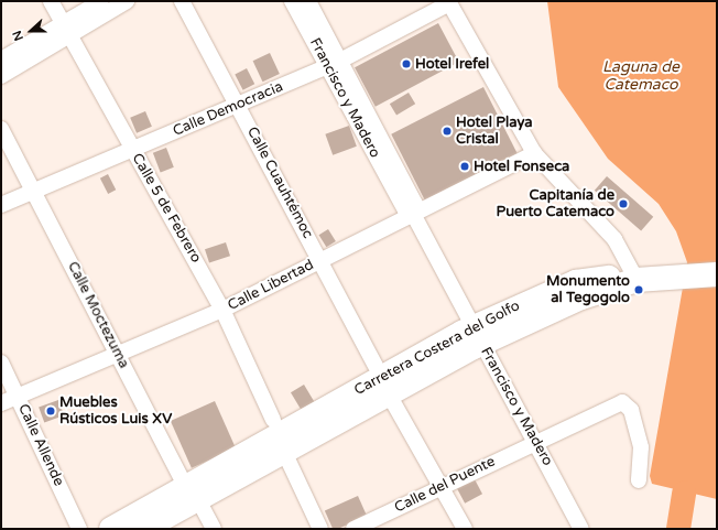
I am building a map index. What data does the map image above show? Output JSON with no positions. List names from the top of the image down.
{
  "streets": {
    "main road": ["Carretera Costera del Golfo"],
    "street": [
      "Francisco y Madero",
      "Calle Democracia",
      "Calle Cuauhtémoc",
      "Calle 5 de Febrero",
      "Calle Libertad",
      "Calle Moctezuma",
      "Calle Allende",
      "Calle del Puente"
    ]
  },
  "crossings": [
    ["Francisco y Madero", "Calle Democracia"],
    ["Francisco y Madero", "Calle Libertad"],
    ["Francisco y Madero", "Carretera Costera del Golfo"],
    ["Francisco y Madero", "Calle del Puente"],
    ["Calle Democracia", "Calle Cuauhtémoc"],
    ["Calle Democracia", "Calle 5 de Febrero"],
    ["Calle Democracia", "Calle Moctezuma"],
    ["Calle Cuauhtémoc", "Calle Libertad"],
    ["Calle 5 de Febrero", "Calle Libertad"],
    ["Calle Libertad", "Calle Moctezuma"],
    ["Calle Libertad", "Calle Allende"],
    ["Calle Moctezuma", "Carretera Costera del Golfo"]
  ],
  "water": ["Laguna de Catemaco"],
  "places": [
    "Hotel Irefel",
    "Hotel Playa Cristal",
    "Hotel Fonseca",
    "Capitanía de Puerto Catemaco",
    "Monumento al Tegogolo",
    "Muebles Rústicos Luis XV"
  ],
  "north": "left"
}
